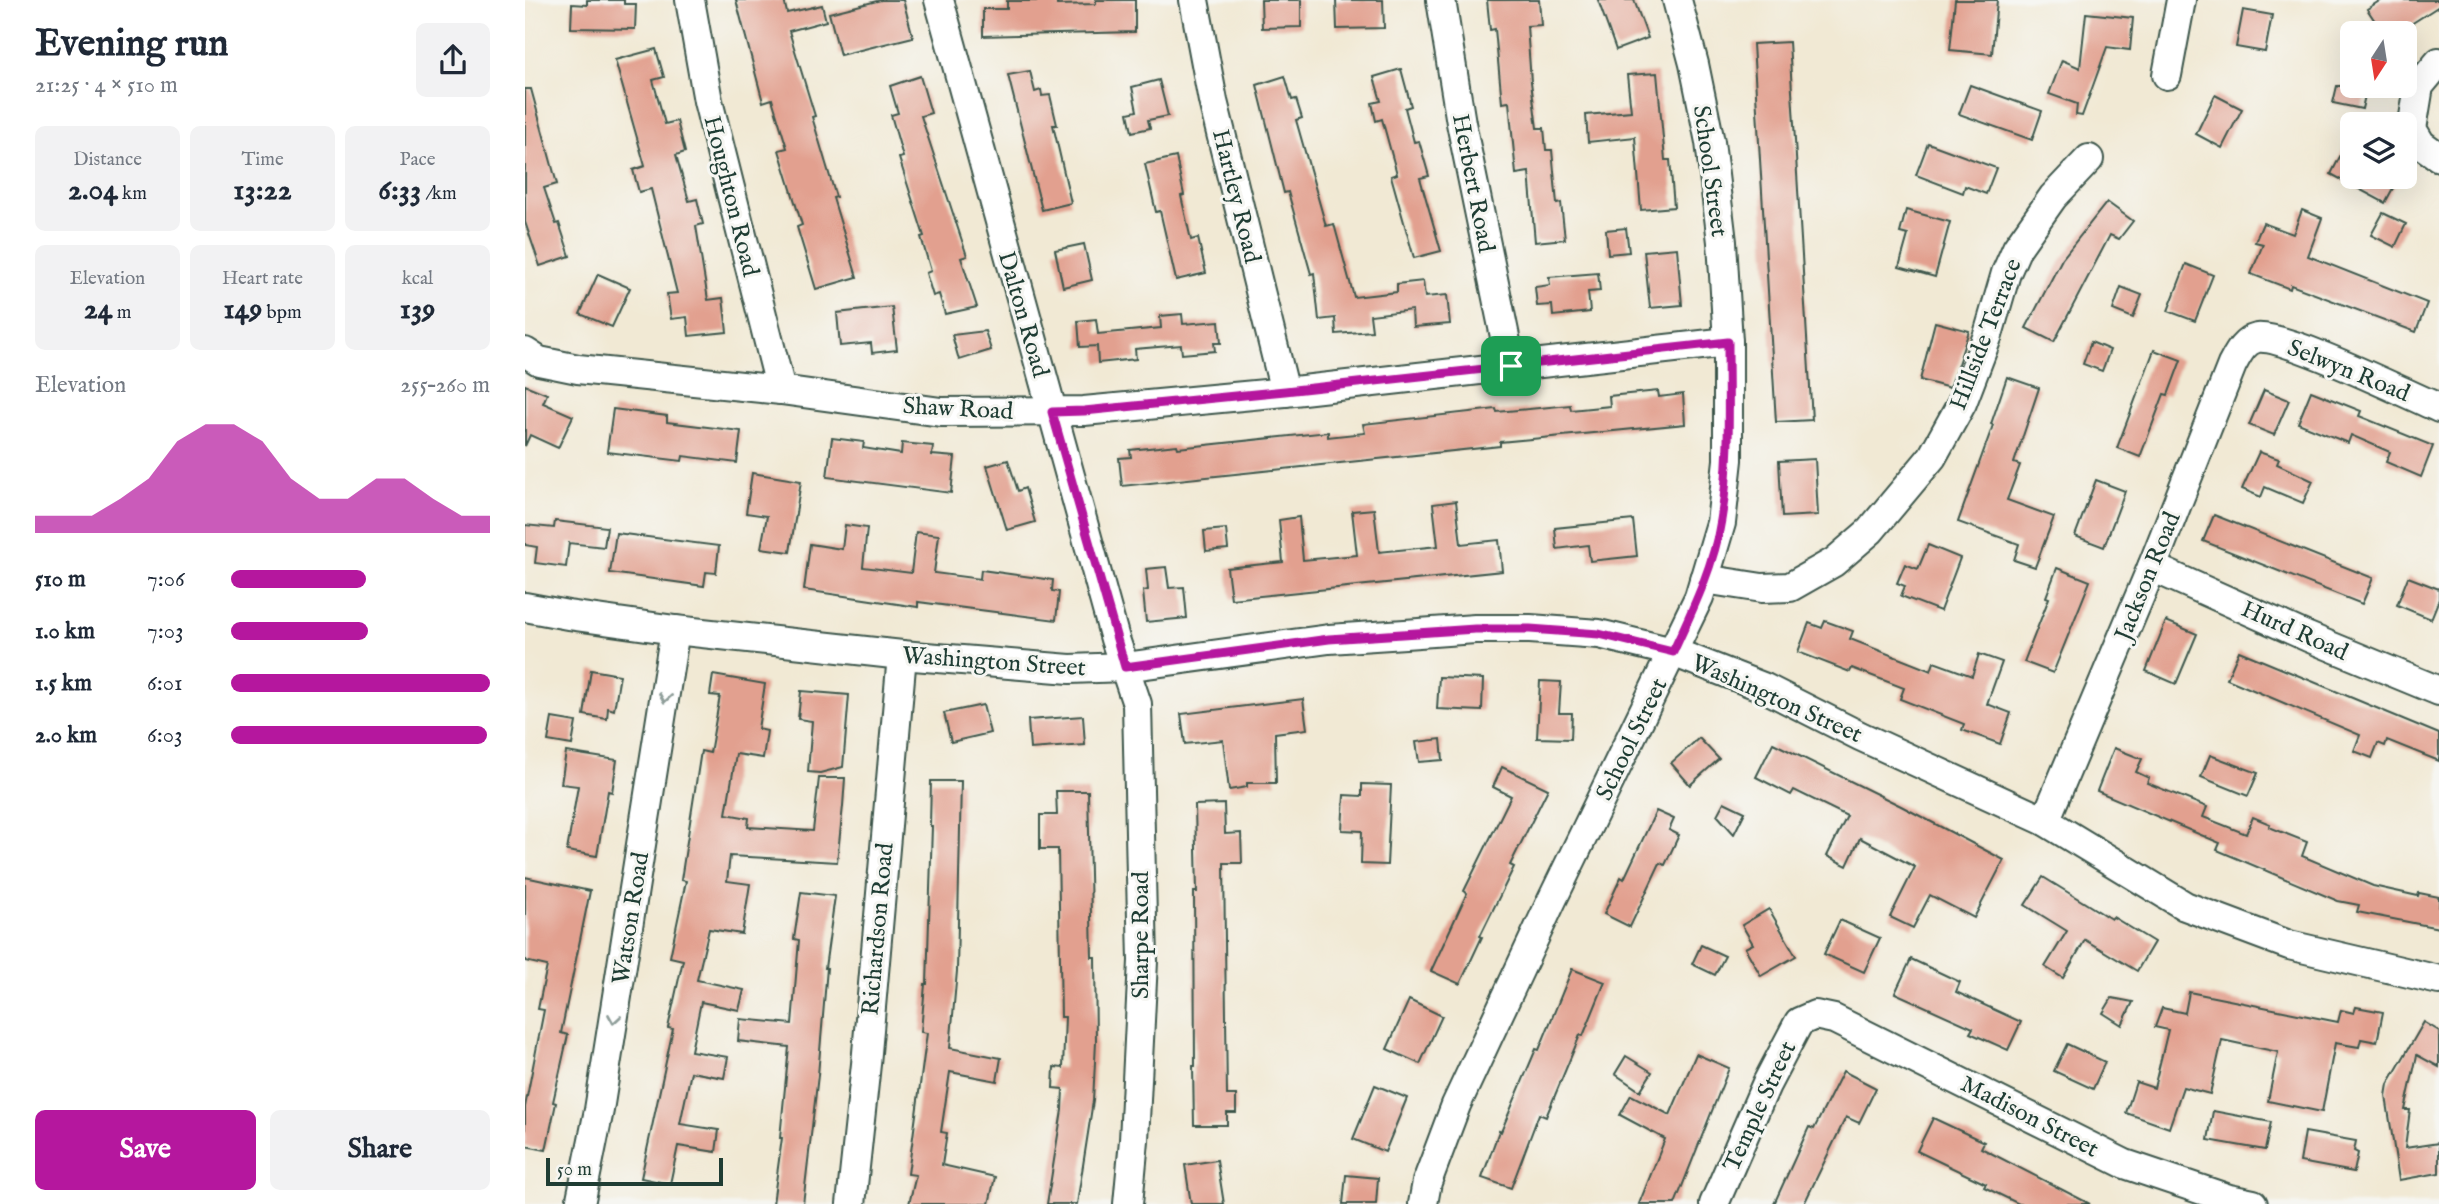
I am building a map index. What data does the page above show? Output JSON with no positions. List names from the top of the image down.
{
  "streets": {
    "street": [
      "School Street",
      "Herbert Road",
      "Houghton Road",
      "Hartley Road",
      "Dalton Road",
      "Hillside Terrace",
      "Selwyn Road",
      "Shaw Road",
      "Jackson Road",
      "Hurd Road",
      "Washington Street",
      "Watson Road",
      "Richardson Road",
      "Sharpe Road",
      "Temple Street",
      "Madison Street"
    ]
  },
  "crossings": [
    ["School Street", "Hillside Terrace"],
    ["School Street", "Shaw Road"],
    ["School Street", "Washington Street"],
    ["Herbert Road", "Shaw Road"],
    ["Houghton Road", "Shaw Road"],
    ["Hartley Road", "Shaw Road"],
    ["Dalton Road", "Shaw Road"],
    ["Dalton Road", "Washington Street"],
    ["Dalton Road", "Sharpe Road"],
    ["Selwyn Road", "Jackson Road"],
    ["Jackson Road", "Hurd Road"],
    ["Jackson Road", "Washington Street"],
    ["Washington Street", "Watson Road"],
    ["Washington Street", "Richardson Road"],
    ["Washington Street", "Sharpe Road"],
    ["Temple Street", "Madison Street"]
  ],
  "one_way": ["Watson Road"],
  "scale_bar": "50 m",
  "north": "bottom",
  "page": {
    "heading": ["Evening run", "21:25 · 4 × 510 m"],
    "stats": [
      ["Distance", "2.04 km"],
      ["Time", "13:22"],
      ["Pace", "6:33 /km"],
      ["Elevation", "24 m"],
      ["Heart rate", "149 bpm"],
      ["kcal", "139"]
    ],
    "chart": ["Elevation", "255–260 m"],
    "list": [
      {
        "name": "510 m",
        "note": "7:06"
      },
      {
        "name": "1.0 km",
        "note": "7:03"
      },
      {
        "name": "1.5 km",
        "note": "6:01"
      },
      {
        "name": "2.0 km",
        "note": "6:03"
      }
    ],
    "buttons": ["Save", "Share"],
    "scale": "50 m"
  }
}
